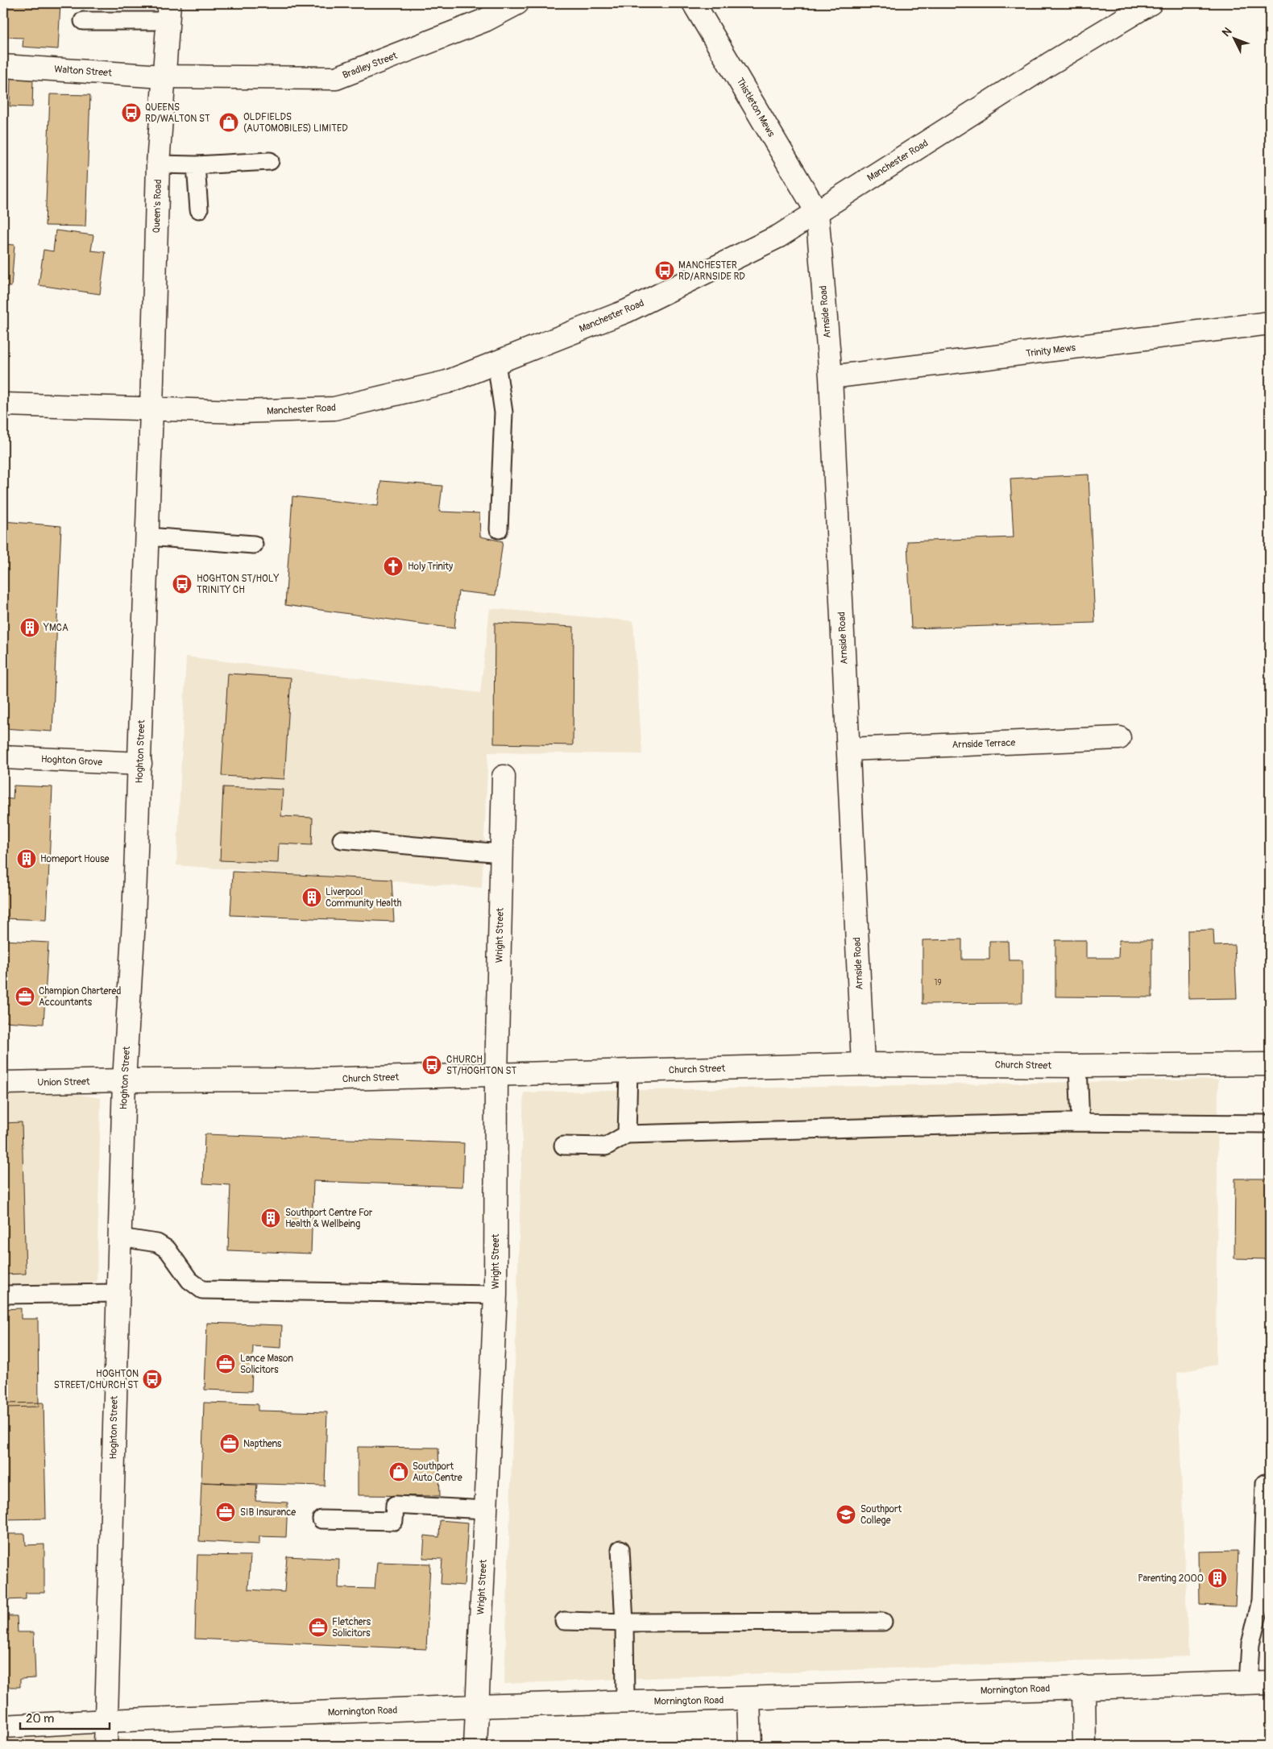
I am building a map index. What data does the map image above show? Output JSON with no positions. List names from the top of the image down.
{
  "streets": {
    "street": [
      "Bradley Street",
      "Walton Street",
      "Thistleton Mews",
      "Manchester Road",
      "Queen's Road",
      "Arnside Road",
      "Trinity Mews",
      "Arnside Terrace",
      "Hoghton Street",
      "Hoghton Grove",
      "Wright Street",
      "Church Street",
      "Union Street",
      "Mornington Road"
    ]
  },
  "crossings": [
    ["Bradley Street", "Walton Street"],
    ["Bradley Street", "Queen's Road"],
    ["Walton Street", "Queen's Road"],
    ["Thistleton Mews", "Manchester Road"],
    ["Thistleton Mews", "Arnside Road"],
    ["Manchester Road", "Queen's Road"],
    ["Manchester Road", "Arnside Road"],
    ["Manchester Road", "Hoghton Street"],
    ["Queen's Road", "Hoghton Street"],
    ["Arnside Road", "Trinity Mews"],
    ["Arnside Road", "Arnside Terrace"],
    ["Arnside Road", "Church Street"],
    ["Hoghton Street", "Hoghton Grove"],
    ["Hoghton Street", "Church Street"],
    ["Hoghton Street", "Union Street"],
    ["Hoghton Street", "Mornington Road"],
    ["Wright Street", "Church Street"],
    ["Wright Street", "Mornington Road"],
    ["Church Street", "Union Street"]
  ],
  "places": {
    "bus stop": [
      "QUEENS RD/WALTON ST",
      "MANCHESTER RD/ARNSIDE RD",
      "HOGHTON ST/HOLY TRINITY CH",
      "CHURCH ST/HOGHTON ST",
      "HOGHTON STREET/CHURCH ST"
    ],
    "shop": ["OLDFIELDS (AUTOMOBILES) LIMITED", "Southport Auto Centre"],
    "church": ["Holy Trinity"],
    "building": [
      "YMCA",
      "Homeport House",
      "Liverpool Community Health",
      "Southport Centre For Health & Wellbeing",
      "Parenting 2000"
    ],
    "office": [
      "Champion Chartered Accountants",
      "Lance Mason Solicitors",
      "Napthens",
      "SIB Insurance",
      "Fletchers Solicitors"
    ],
    "school or university": ["Southport College"]
  },
  "house_numbers": ["19"],
  "scale_bar": "20 m",
  "north": "top left"
}
